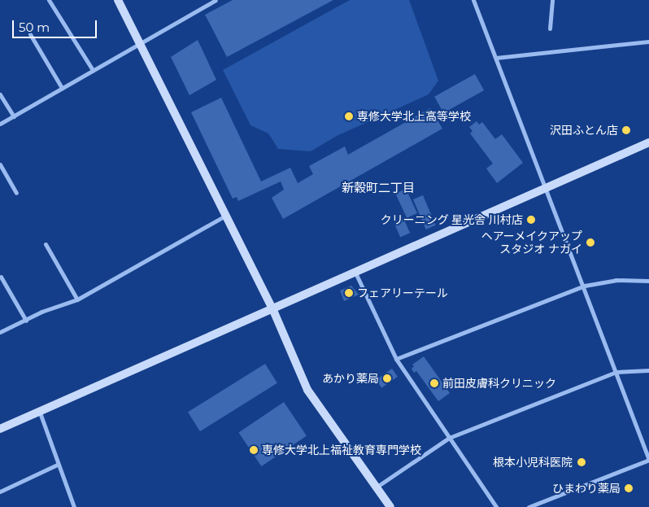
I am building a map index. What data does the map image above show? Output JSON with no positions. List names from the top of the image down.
{
  "districts": ["新穀町二丁目"],
  "places": [
    "専修大学北上高等学校",
    "沢田ふとん店",
    "クリーニング 星光舎 川村店",
    "ヘアーメイクアップ スタジオ ナガイ",
    "フェアリーテール",
    "あかり薬局",
    "前田皮膚科クリニック",
    "専修大学北上福祉教育専門学校",
    "根本小児科医院",
    "ひまわり薬局"
  ],
  "scale_bar": "50 m"
}
